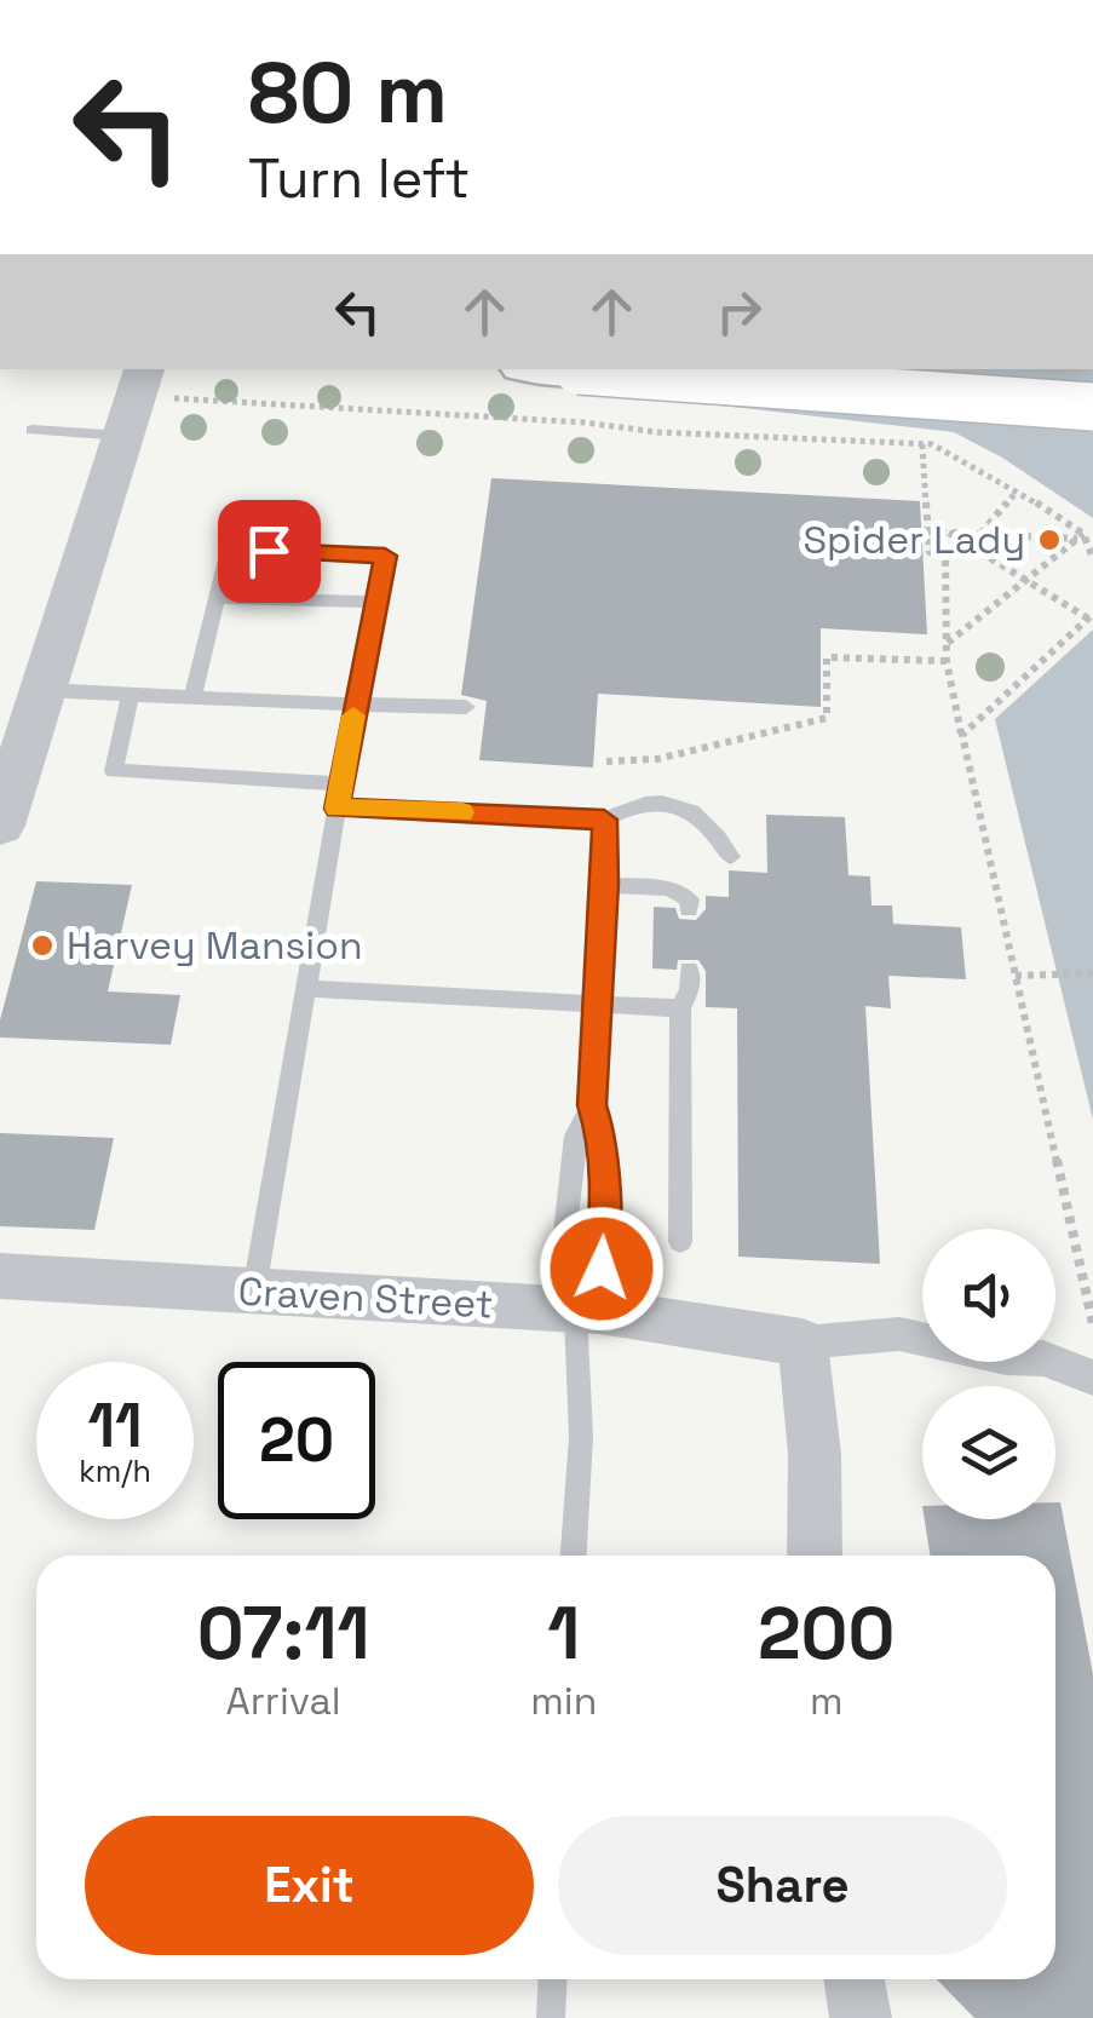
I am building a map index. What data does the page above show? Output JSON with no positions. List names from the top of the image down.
{
  "streets": {
    "street": ["Craven Street"]
  },
  "places": ["Spider Lady", "Harvey Mansion"],
  "page": {
    "turn": ["80 m", "Turn left"],
    "speed": "11 km/h",
    "limit": "20",
    "eta": [
      "07:11",
      "Arrival",
      "1",
      "min",
      "200",
      "m"
    ],
    "buttons": ["Exit", "Share"]
  }
}
